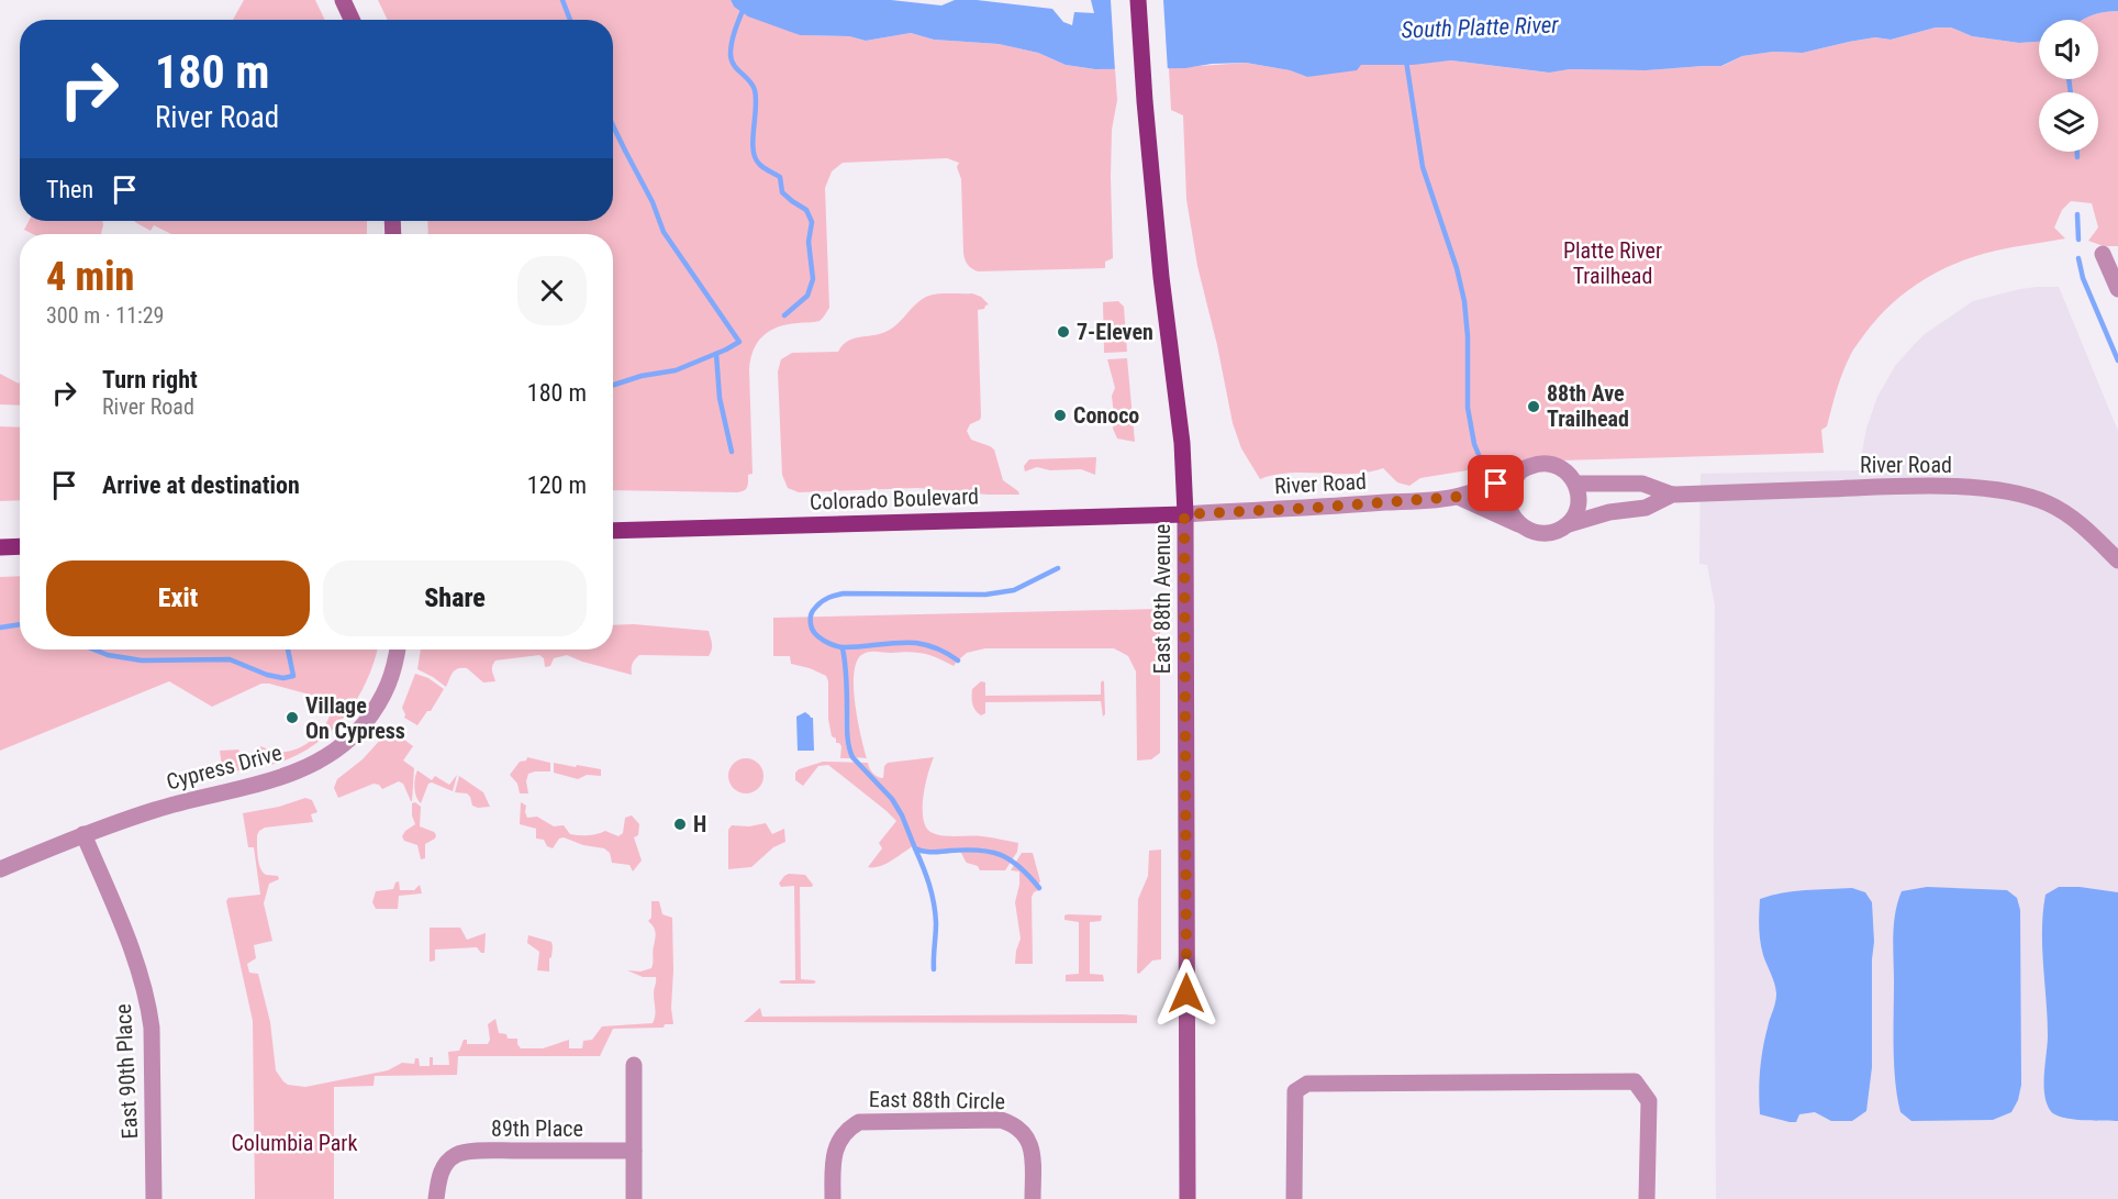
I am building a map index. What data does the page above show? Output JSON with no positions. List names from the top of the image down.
{
  "streets": {
    "main road": ["Colorado Boulevard", "East 88th Avenue"],
    "street": [
      "River Road",
      "Cypress Drive",
      "East 90th Place",
      "East 88th Circle",
      "89th Place"
    ]
  },
  "crossings": [
    ["River Road", "Colorado Boulevard"],
    ["River Road", "East 88th Avenue"],
    ["Colorado Boulevard", "East 88th Avenue"],
    ["Cypress Drive", "East 90th Place"]
  ],
  "water": ["South Platte River"],
  "parks": ["Platte River Trailhead", "Columbia Park"],
  "places": [
    "7-Eleven",
    "88th Ave Trailhead",
    "Conoco",
    "Village On Cypress",
    "H"
  ],
  "page": {
    "turn": ["180 m", "River Road"],
    "then": "Then",
    "heading": ["4 min", "300 m · 11:29"],
    "list": [
      {
        "name": "Turn right",
        "note": "River Road",
        "value": "180 m"
      },
      {
        "name": "Arrive at destination",
        "value": "120 m"
      }
    ],
    "buttons": ["Exit", "Share"]
  }
}
